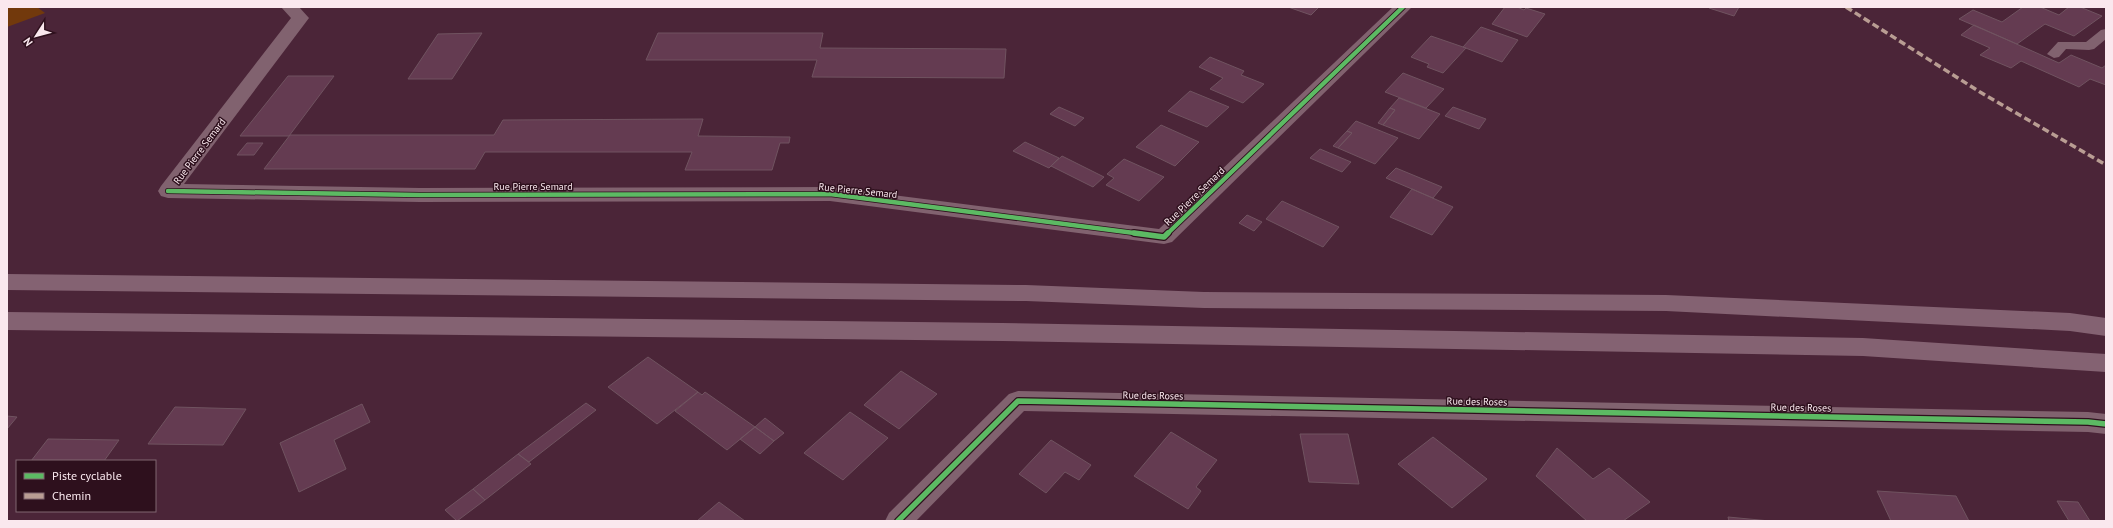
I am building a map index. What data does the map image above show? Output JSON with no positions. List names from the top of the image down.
{
  "streets": {
    "street": ["Rue Pierre Semard", "Rue des Roses"]
  },
  "legend": ["Piste cyclable", "Chemin"],
  "north": "bottom left"
}
